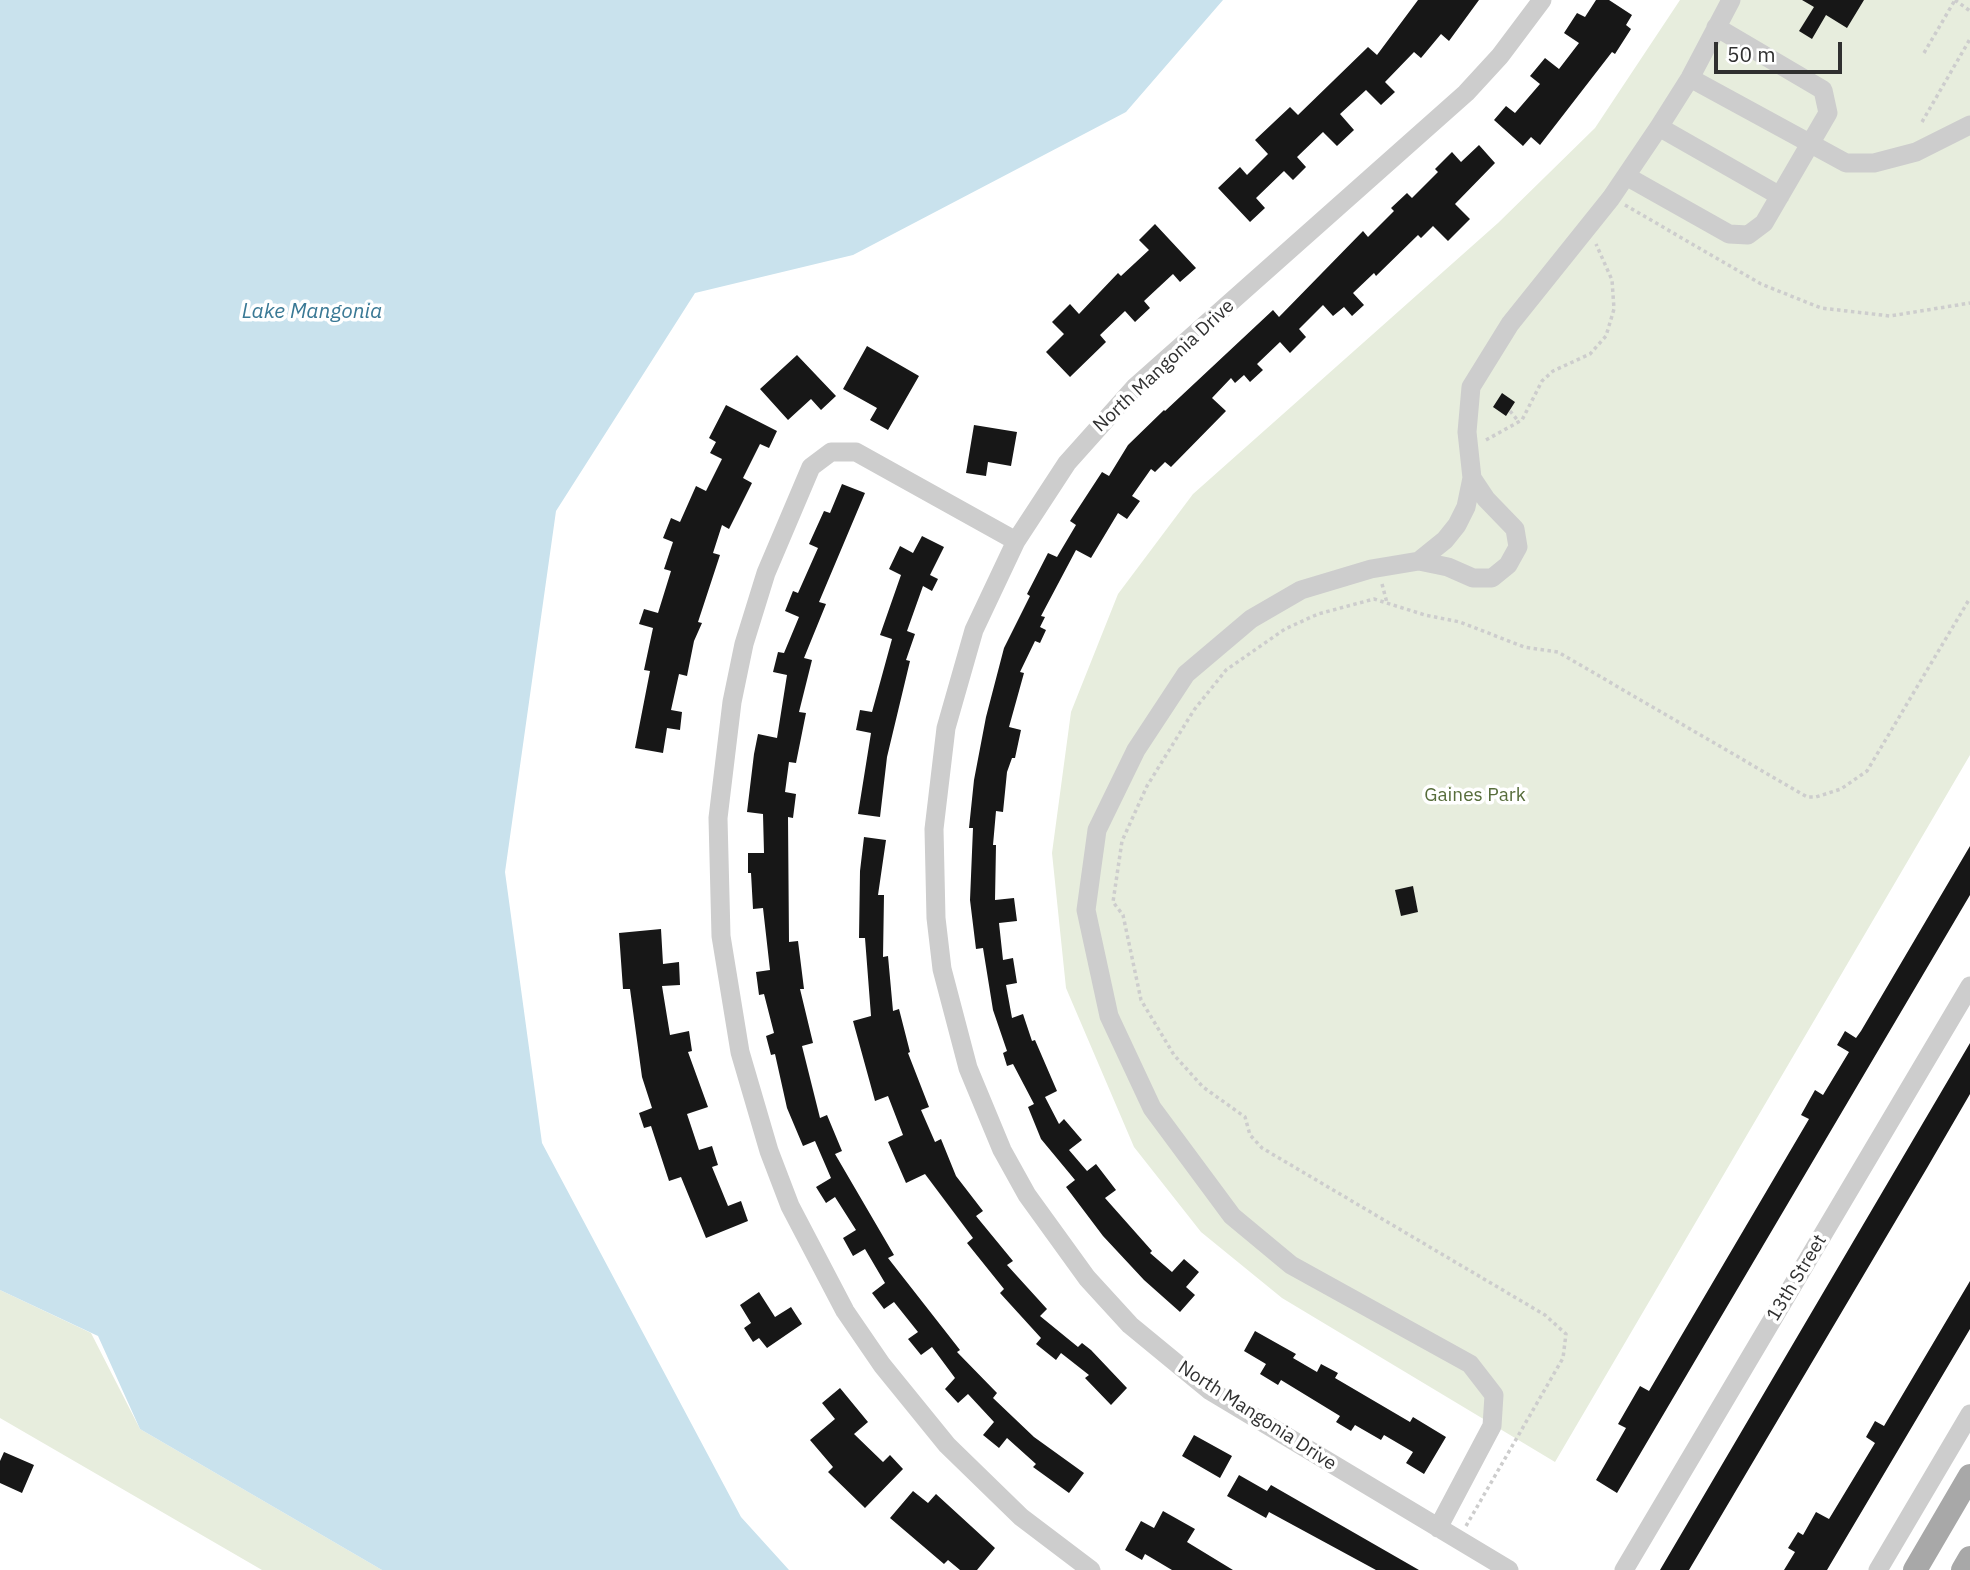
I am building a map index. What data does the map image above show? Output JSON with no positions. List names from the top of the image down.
{
  "streets": {
    "street": ["North Mangonia Drive", "13th Street"]
  },
  "water": ["Lake Mangonia"],
  "parks": ["Gaines Park"],
  "scale_bar": "50 m"
}
